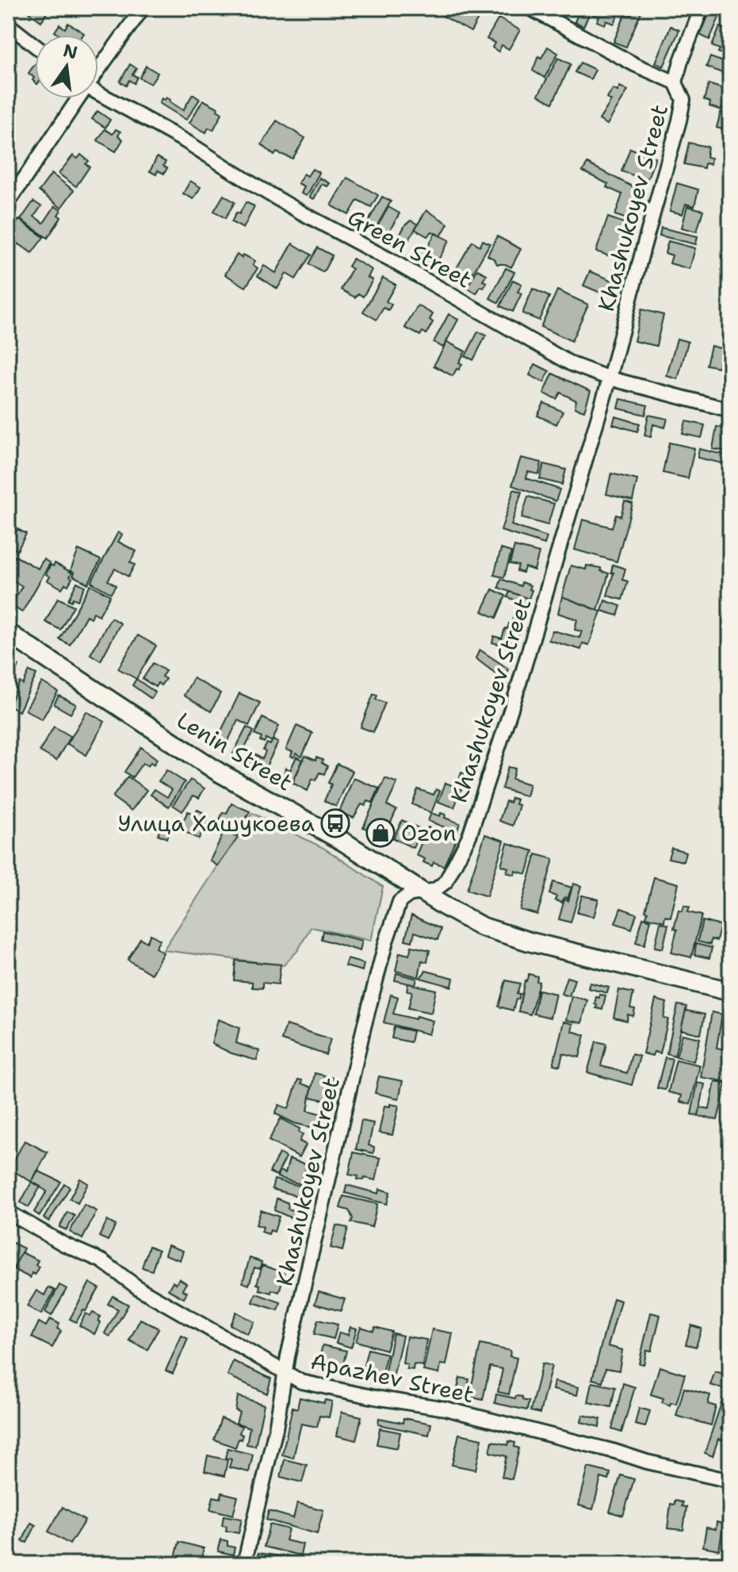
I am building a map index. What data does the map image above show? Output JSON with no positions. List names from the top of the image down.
{
  "streets": {
    "street": [
      "Khashukoyev Street",
      "Green Street",
      "Lenin Street",
      "Apazhev Street"
    ]
  },
  "crossings": [
    ["Khashukoyev Street", "Green Street"],
    ["Khashukoyev Street", "Lenin Street"],
    ["Khashukoyev Street", "Apazhev Street"]
  ],
  "places": {
    "bus stop": ["Улица Хашукоева"],
    "shop": ["Ozon"]
  },
  "north": "top"
}
